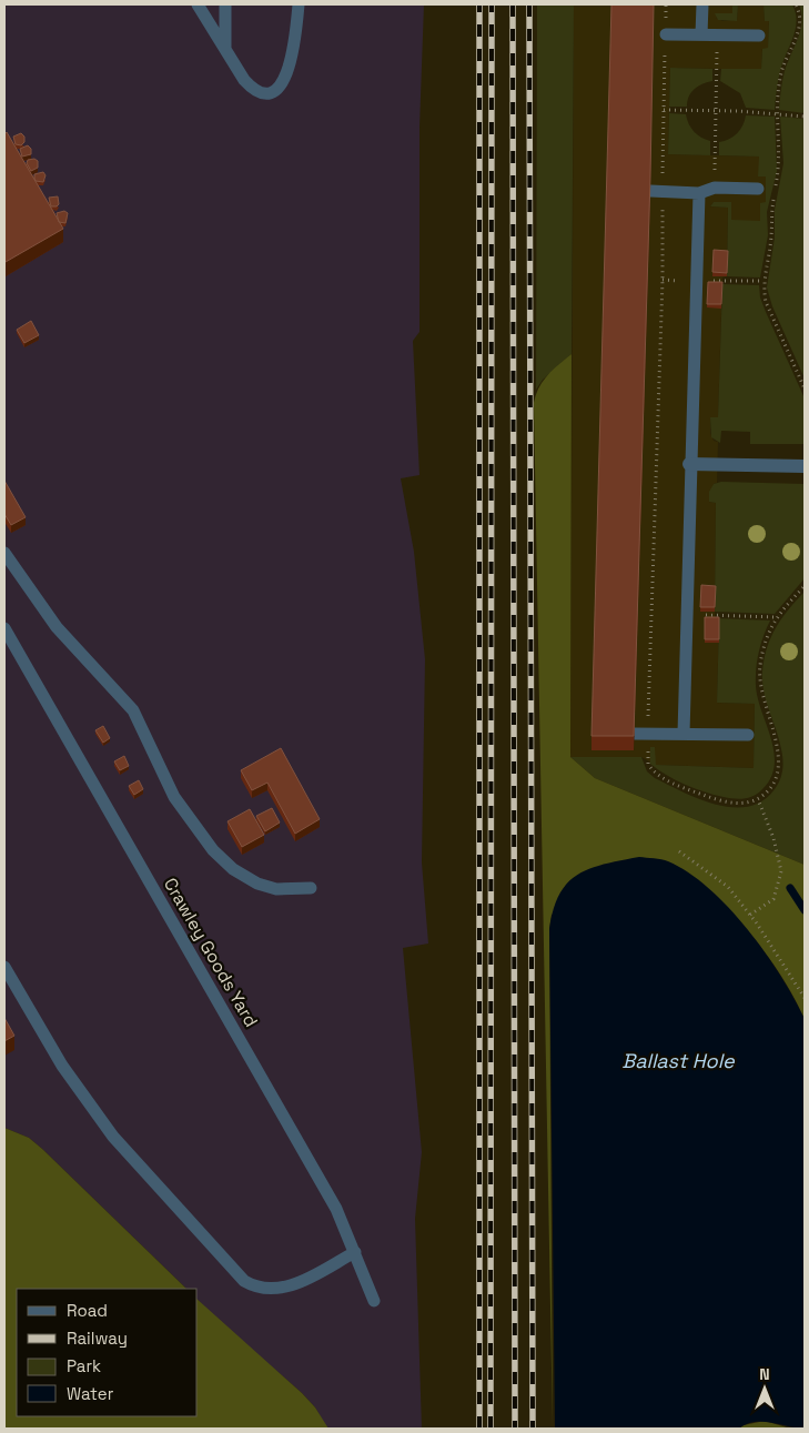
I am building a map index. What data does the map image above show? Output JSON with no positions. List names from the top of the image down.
{
  "streets": {
    "lane": ["Crawley Goods Yard"]
  },
  "water": ["Ballast Hole"],
  "legend": [
    "Road",
    "Railway",
    "Park",
    "Water"
  ],
  "north": "top"
}
